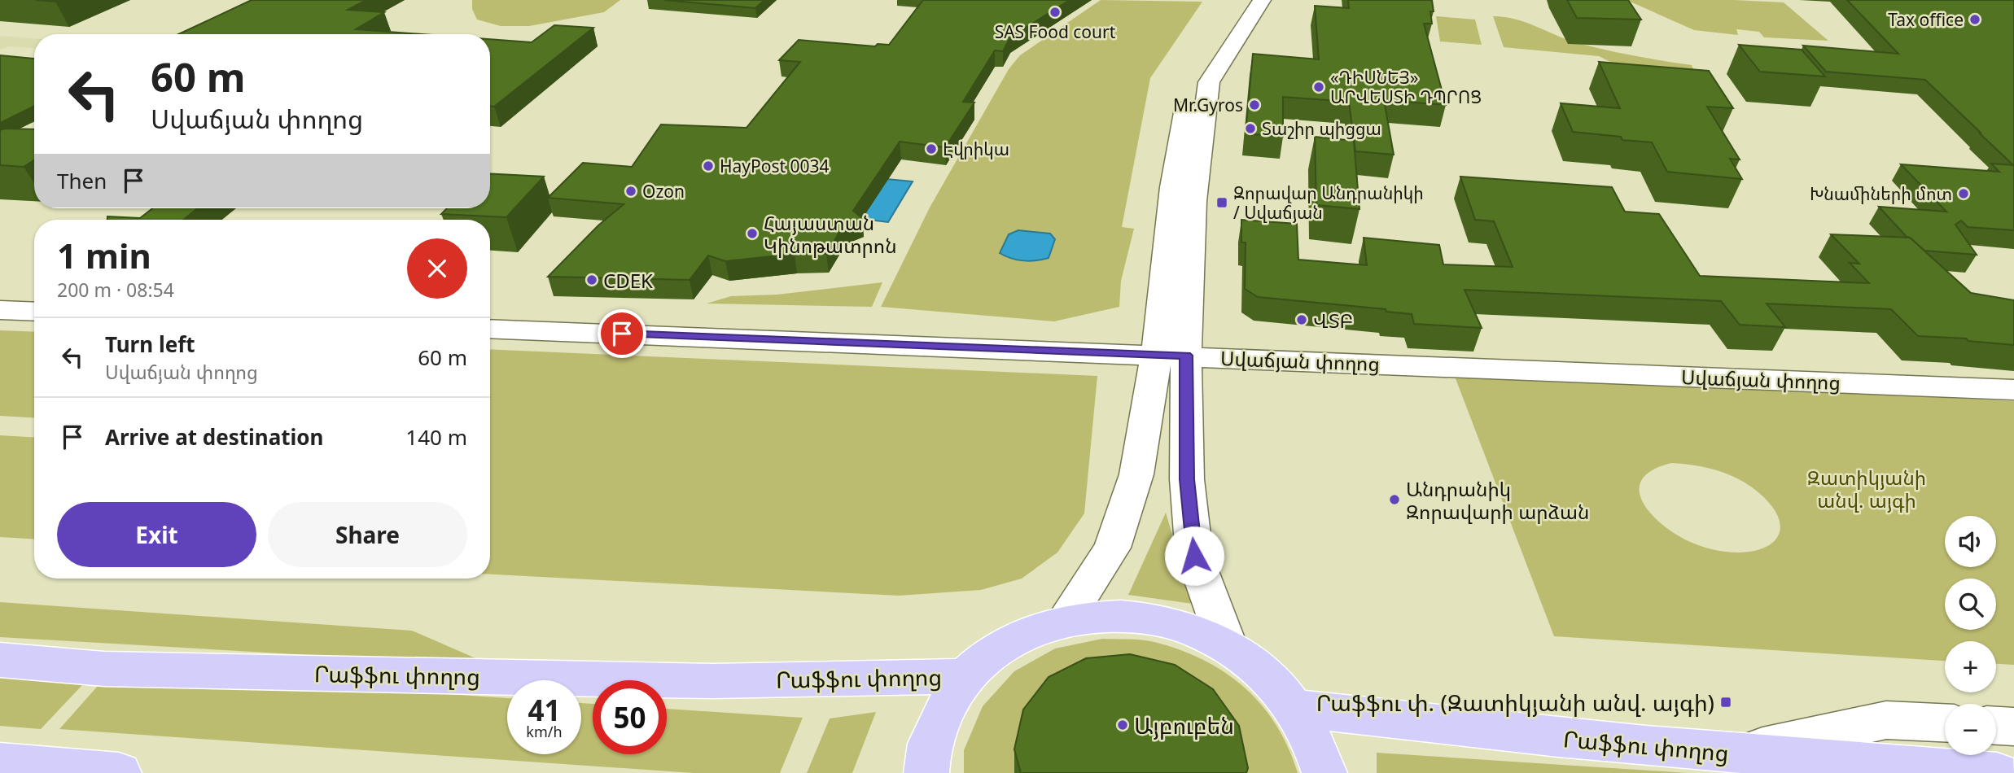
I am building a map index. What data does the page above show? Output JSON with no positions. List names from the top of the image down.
{
  "streets": {
    "main road": ["Սվաճյան փողոց", "Րաֆֆու փողոց"]
  },
  "parks": ["Զատիկյանի անվ. այգի"],
  "places": {
    "other": [
      "SAS Food court",
      "Tax office",
      "«ԴԻՍՆԵՅ» ԱՐՎԵՍՏԻ ԴՊՐՈՑ",
      "Mr.Gyros",
      "Տաշիր պիցցա",
      "Էվրիկա",
      "HayPost 0034",
      "Ozon",
      "Խնամիների մոտ",
      "Հայաստան Կինոթատրոն",
      "CDEK",
      "ՎՏԲ",
      "Անդրանիկ Զորավարի արձան",
      "Այբուբեն"
    ],
    "transit": ["Զորավար Անդրանիկի / Սվաճյան", "Րաֆֆու փ. (Զատիկյանի անվ. այգի)"]
  },
  "page": {
    "turn": ["60 m", "Սվաճյան փողոց"],
    "then": "Then",
    "heading": ["1 min", "200 m · 08:54"],
    "list": [
      {
        "name": "Turn left",
        "note": "Սվաճյան փողոց",
        "value": "60 m"
      },
      {
        "name": "Arrive at destination",
        "value": "140 m"
      }
    ],
    "buttons": ["Exit", "Share"],
    "map_buttons": ["+", "−"],
    "speed": "41 km/h",
    "limit": "50"
  }
}
